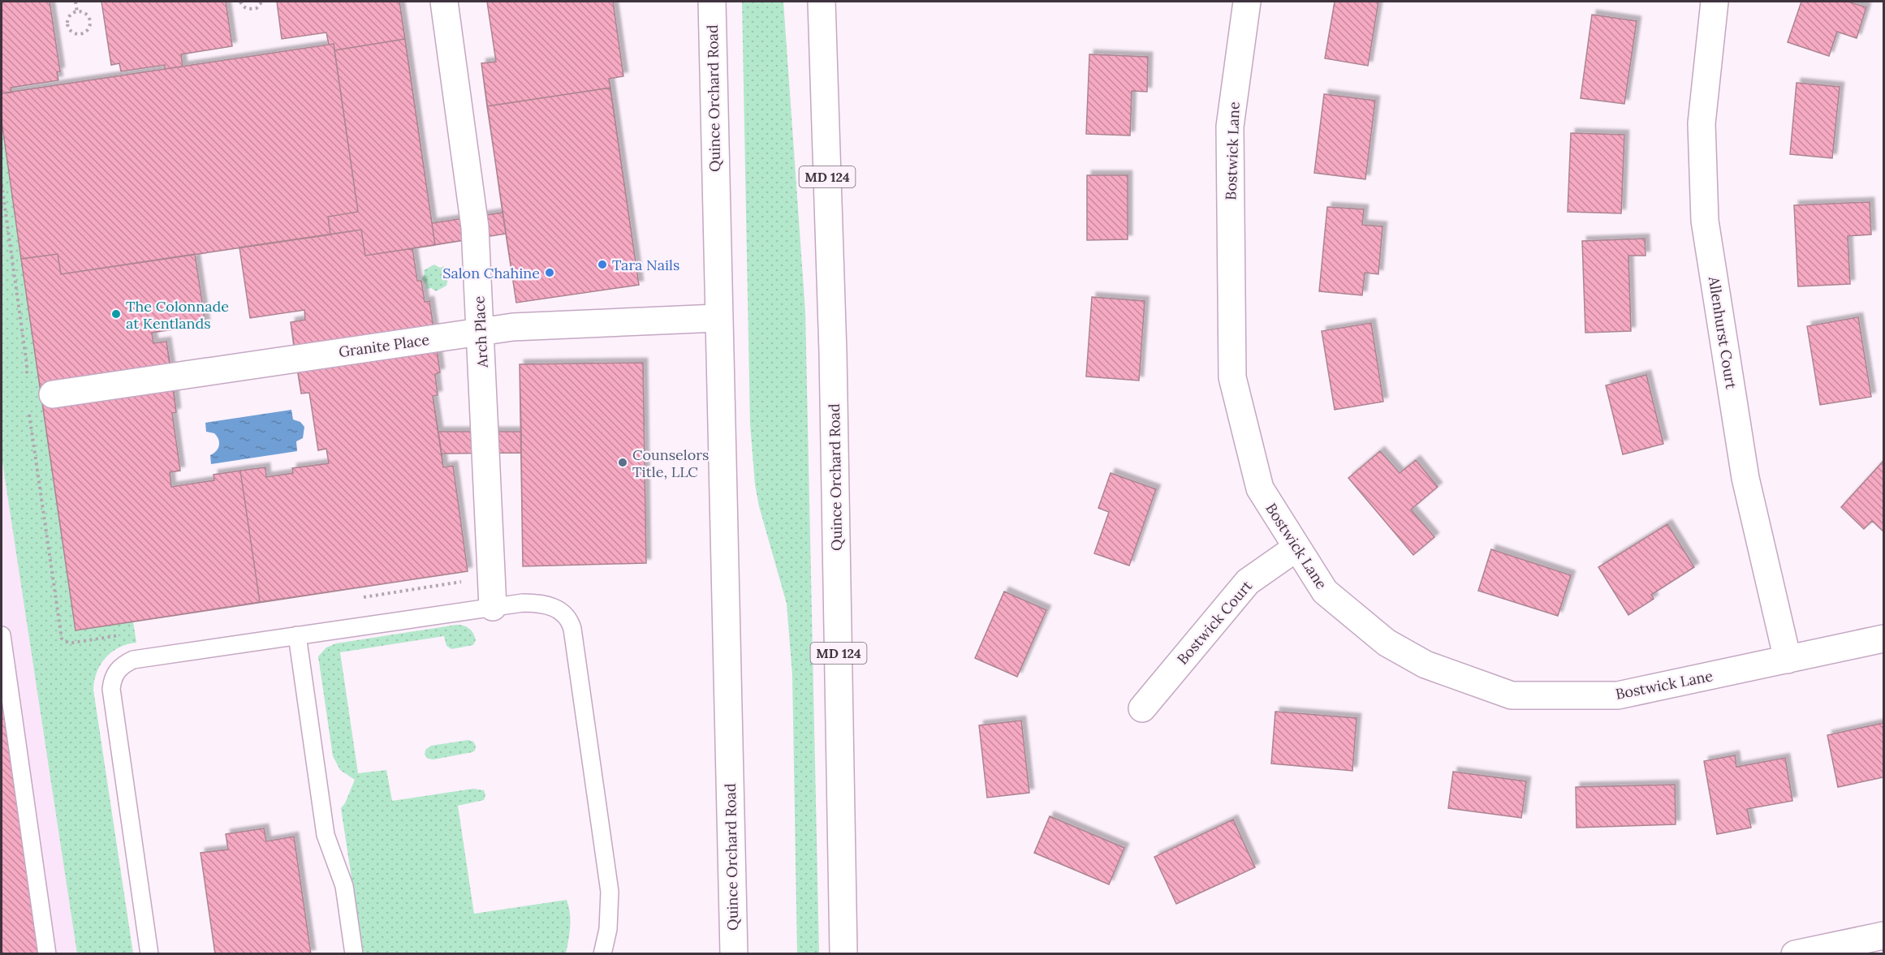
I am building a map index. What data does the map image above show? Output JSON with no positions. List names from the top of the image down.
{
  "streets": {
    "street": [
      "Quince Orchard Road",
      "Bostwick Lane",
      "MD 124",
      "Arch Place",
      "Allenhurst Court",
      "Granite Place",
      "Bostwick Court"
    ]
  },
  "crossings": [
    ["Quince Orchard Road", "Granite Place"],
    ["Bostwick Lane", "Allenhurst Court"],
    ["Bostwick Lane", "Bostwick Court"],
    ["Arch Place", "Granite Place"]
  ],
  "places": [
    "Tara Nails",
    "Salon Chahine",
    "The Colonnade at Kentlands",
    "Counselors Title, LLC"
  ]
}
